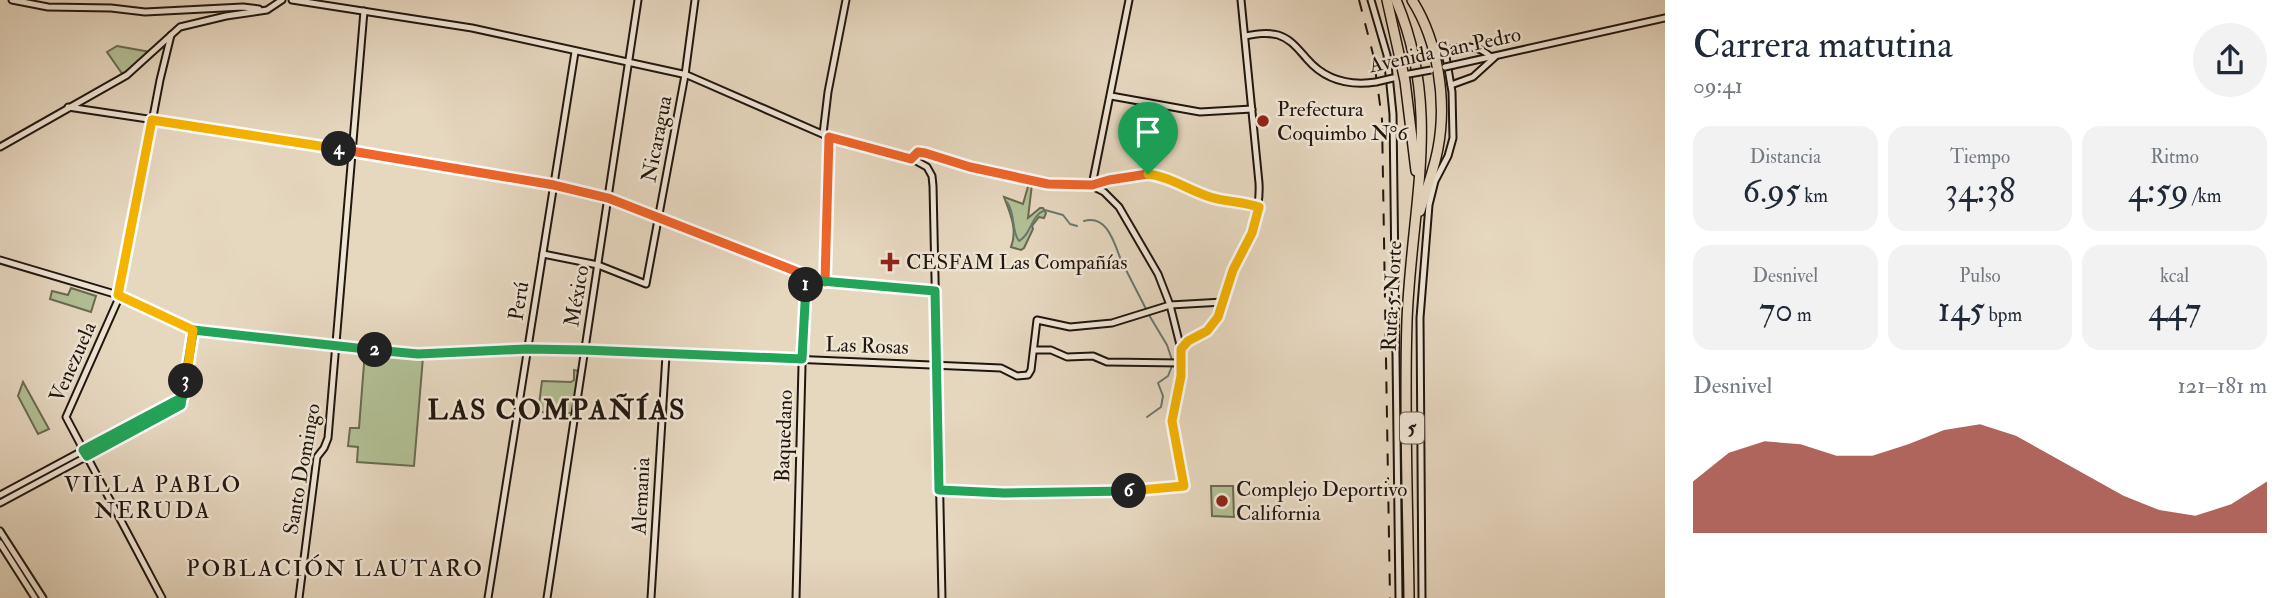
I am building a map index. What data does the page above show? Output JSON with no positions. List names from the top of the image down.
{
  "streets": {
    "highway": ["Ruta 5 Norte", "5"],
    "street": [
      "Avenida San Pedro",
      "Nicaragua",
      "México",
      "Perú",
      "Las Rosas",
      "Venezuela",
      "Baquedano",
      "Santo Domingo",
      "Alemania"
    ]
  },
  "crossings": [
    ["Nicaragua", "México"],
    ["México", "Las Rosas"],
    ["Perú", "Las Rosas"],
    ["Las Rosas", "Venezuela"],
    ["Las Rosas", "Baquedano"],
    ["Las Rosas", "Santo Domingo"],
    ["Las Rosas", "Alemania"]
  ],
  "districts": ["LAS COMPAÑÍAS", "VILLA PABLO NERUDA", "POBLACIÓN LAUTARO"],
  "places": {
    "other": ["Prefectura Coquimbo N°6", "Complejo Deportivo California"],
    "health": ["CESFAM Las Compañías"]
  },
  "page": {
    "heading": ["Carrera matutina", "09:41"],
    "stats": [
      ["Distancia", "6.95 km"],
      ["Tiempo", "34:38"],
      ["Ritmo", "4:59 /km"],
      ["Desnivel", "70 m"],
      ["Pulso", "145 bpm"],
      ["kcal", "447"]
    ],
    "pins": [
      "4",
      "1",
      "2",
      "3",
      "6"
    ],
    "chart": ["Desnivel", "121–181 m"]
  }
}
